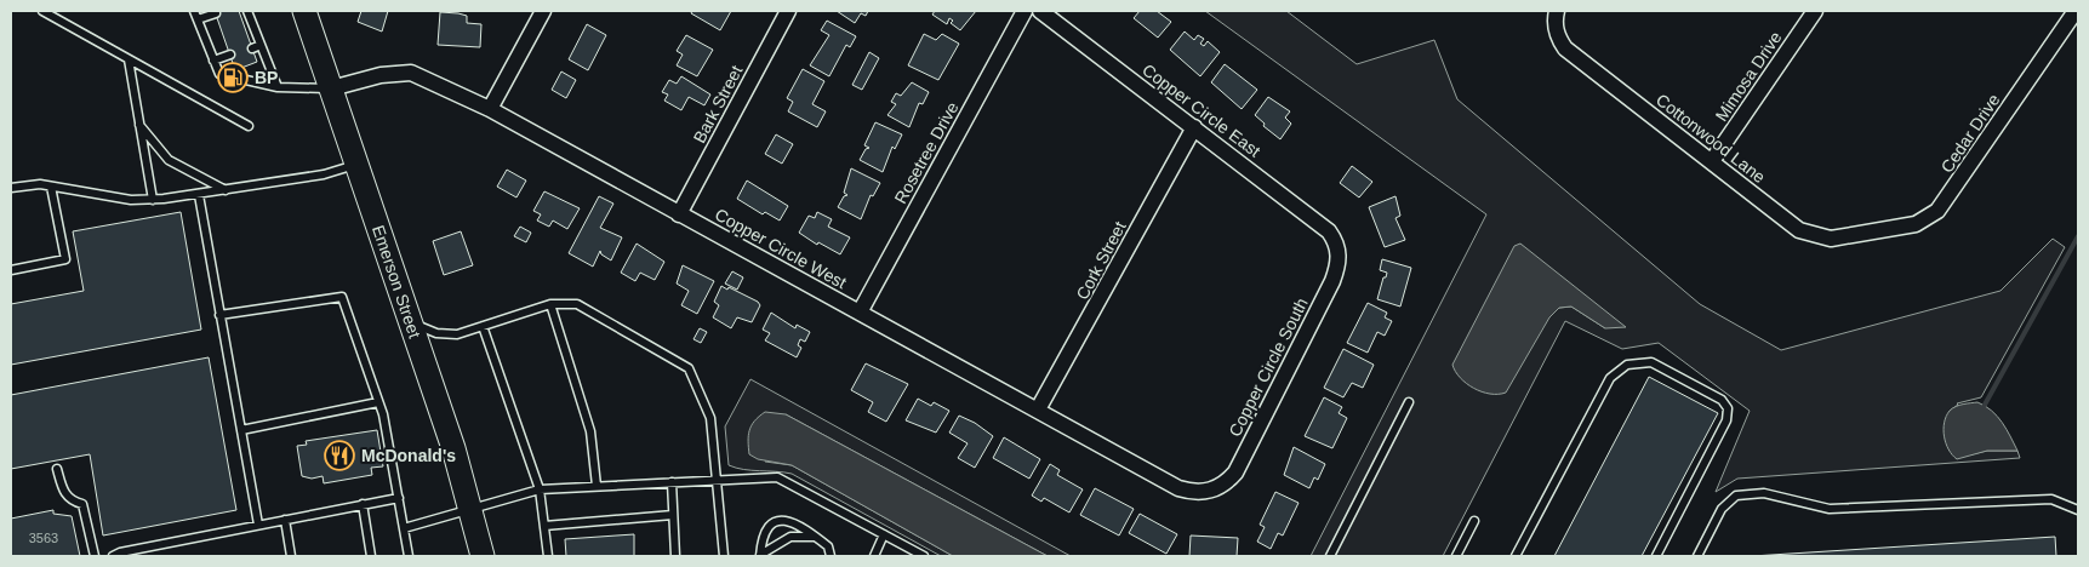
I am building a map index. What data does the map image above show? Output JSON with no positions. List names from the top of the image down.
{
  "streets": {
    "main road": ["Emerson Street"],
    "street": [
      "Mimosa Drive",
      "Bark Street",
      "Copper Circle East",
      "Cedar Drive",
      "Cottonwood Lane",
      "Rosetree Drive",
      "Copper Circle West",
      "Cork Street",
      "Copper Circle South"
    ]
  },
  "crossings": [
    ["Mimosa Drive", "Cottonwood Lane"],
    ["Bark Street", "Copper Circle West"],
    ["Copper Circle East", "Cork Street"],
    ["Copper Circle East", "Copper Circle South"],
    ["Cedar Drive", "Cottonwood Lane"],
    ["Rosetree Drive", "Copper Circle West"],
    ["Copper Circle West", "Cork Street"],
    ["Copper Circle West", "Emerson Street"],
    ["Copper Circle West", "Copper Circle South"]
  ],
  "places": {
    "fuel station": ["BP"],
    "restaurant": ["McDonald's"]
  },
  "house_numbers": ["3563"]
}
